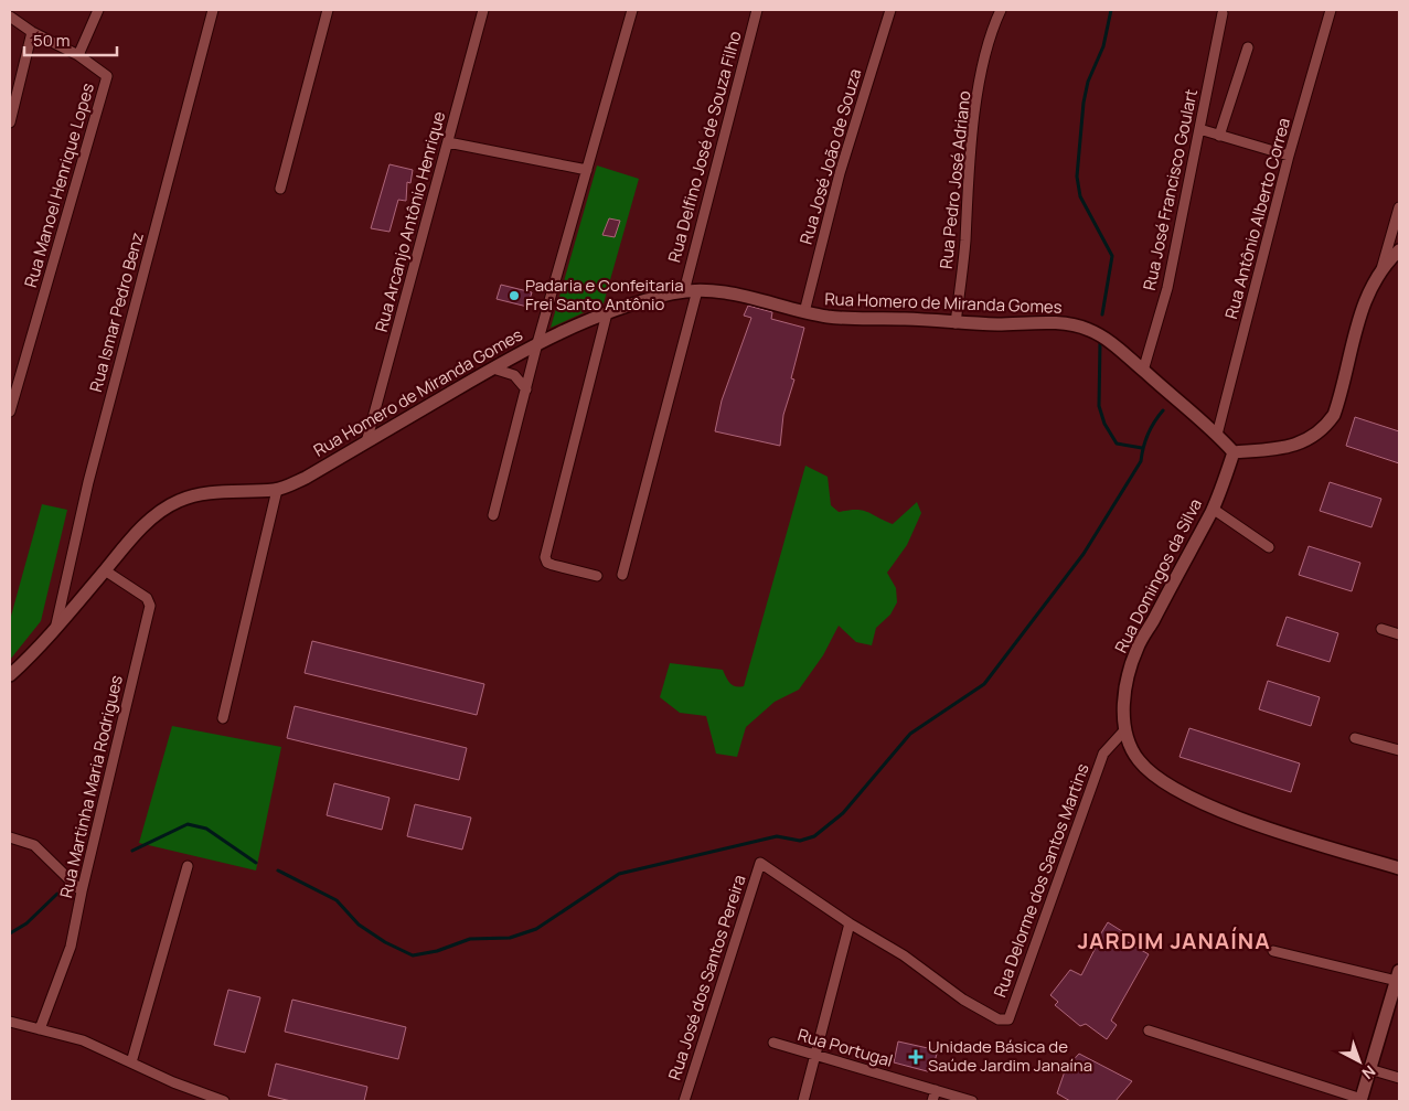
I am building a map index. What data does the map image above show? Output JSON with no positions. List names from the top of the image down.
{
  "streets": {
    "street": [
      "Rua Delfino José de Souza Filho",
      "Rua José João de Souza",
      "Rua Pedro José Adriano",
      "Rua Manoel Henrique Lopes",
      "Rua José Francisco Goulart",
      "Rua Antônio Alberto Correa",
      "Rua Arcanjo Antônio Henrique",
      "Rua Homero de Miranda Gomes",
      "Rua Ismar Pedro Benz",
      "Rua Domingos da Silva",
      "Rua Martinha Maria Rodrigues",
      "Rua Delorme dos Santos Martins",
      "Rua José dos Santos Pereira",
      "Rua Portugal"
    ]
  },
  "crossings": [
    ["Rua Delfino José de Souza Filho", "Rua Homero de Miranda Gomes"],
    ["Rua José João de Souza", "Rua Homero de Miranda Gomes"],
    ["Rua Pedro José Adriano", "Rua Homero de Miranda Gomes"],
    ["Rua José Francisco Goulart", "Rua Homero de Miranda Gomes"],
    ["Rua Antônio Alberto Correa", "Rua Homero de Miranda Gomes"],
    ["Rua Arcanjo Antônio Henrique", "Rua Homero de Miranda Gomes"],
    ["Rua Homero de Miranda Gomes", "Rua Ismar Pedro Benz"],
    ["Rua Homero de Miranda Gomes", "Rua Domingos da Silva"],
    ["Rua Homero de Miranda Gomes", "Rua Martinha Maria Rodrigues"],
    ["Rua Domingos da Silva", "Rua Delorme dos Santos Martins"],
    ["Rua Delorme dos Santos Martins", "Rua José dos Santos Pereira"]
  ],
  "districts": ["JARDIM JANAÍNA"],
  "places": {
    "other": ["Padaria e Confeitaria Frei Santo Antônio"],
    "health": ["Unidade Básica de Saúde Jardim Janaína"]
  },
  "scale_bar": "50 m",
  "north": "bottom right"
}
